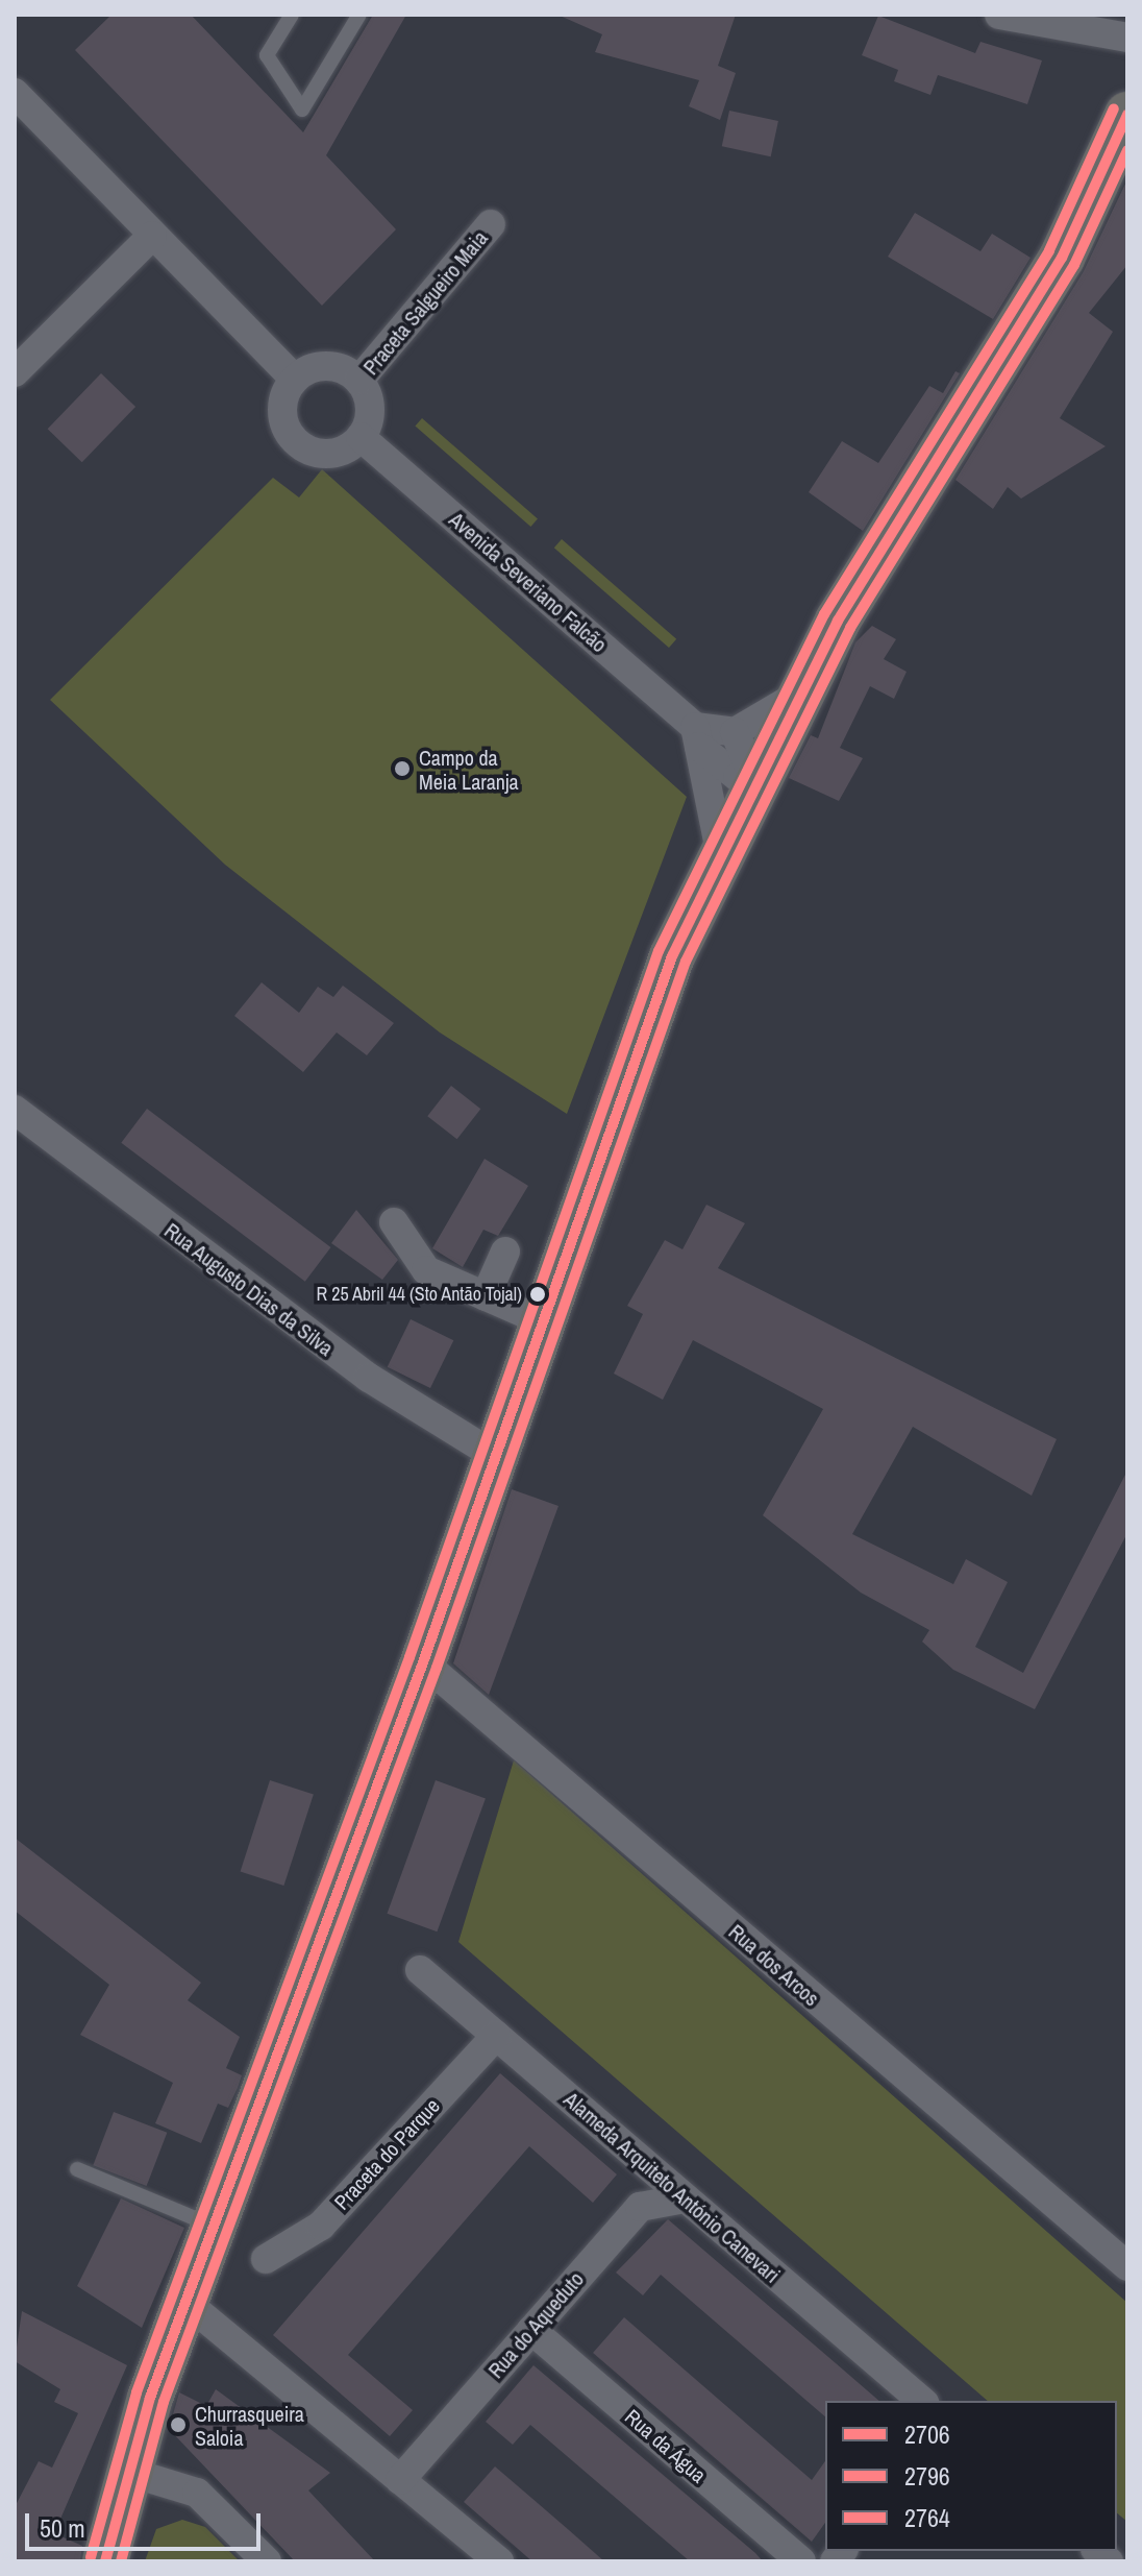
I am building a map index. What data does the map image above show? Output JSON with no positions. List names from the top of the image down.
{
  "streets": {
    "street": [
      "Praceta Salgueiro Maia",
      "Avenida Severiano Falcão",
      "Rua Augusto Dias da Silva",
      "Rua dos Arcos",
      "Praceta do Parque",
      "Alameda Arquiteto António Canevari",
      "Rua do Aqueduto",
      "Rua da Água"
    ]
  },
  "crossings": [
    ["Praceta Salgueiro Maia", "Avenida Severiano Falcão"],
    ["Praceta do Parque", "Alameda Arquiteto António Canevari"],
    ["Alameda Arquiteto António Canevari", "Rua do Aqueduto"],
    ["Rua do Aqueduto", "Rua da Água"]
  ],
  "places": ["Campo da Meia Laranja", "R 25 Abril 44 (Sto Antão Tojal)", "Churrasqueira Saloia"],
  "lines": ["transit line 2764", "transit line 2706", "transit line 2796"],
  "legend": ["2706", "2796", "2764"],
  "scale_bar": "50 m"
}
